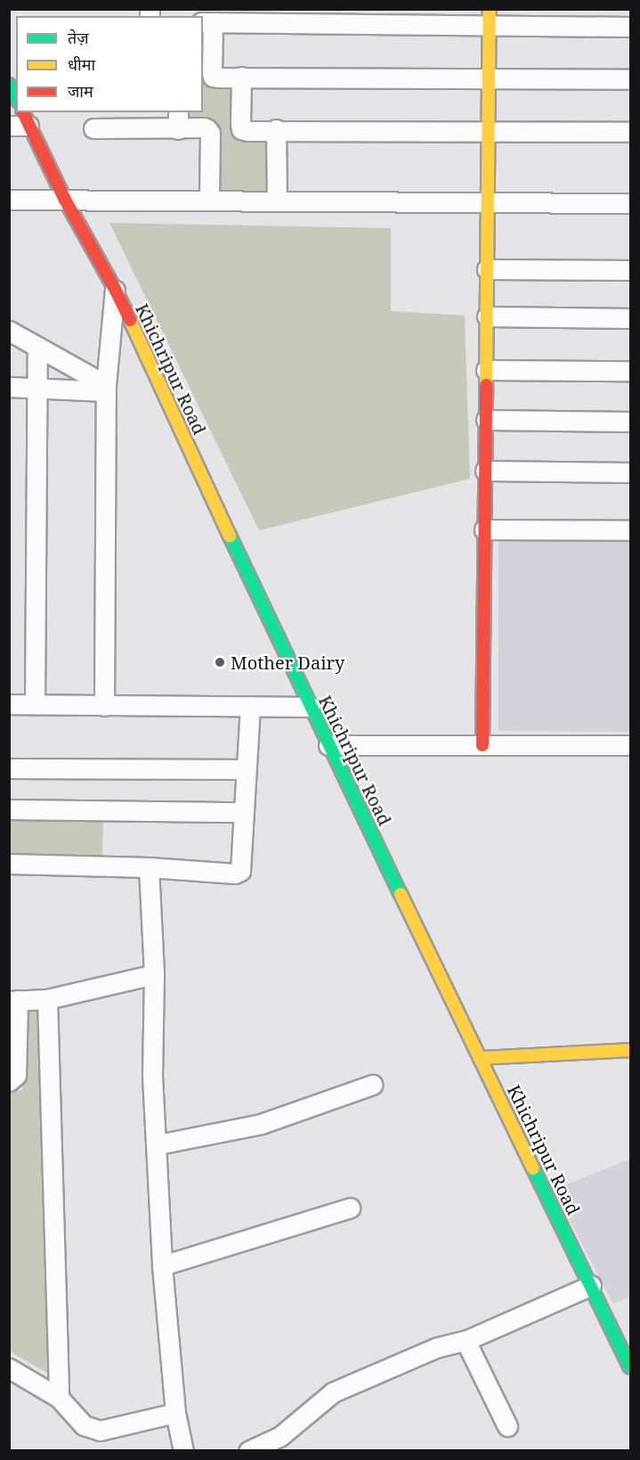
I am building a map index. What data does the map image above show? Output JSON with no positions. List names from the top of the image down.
{
  "streets": {
    "main road": ["Khichripur Road"]
  },
  "places": ["Mother Dairy"],
  "legend": ["तेज़", "धीमा", "जाम"]
}
